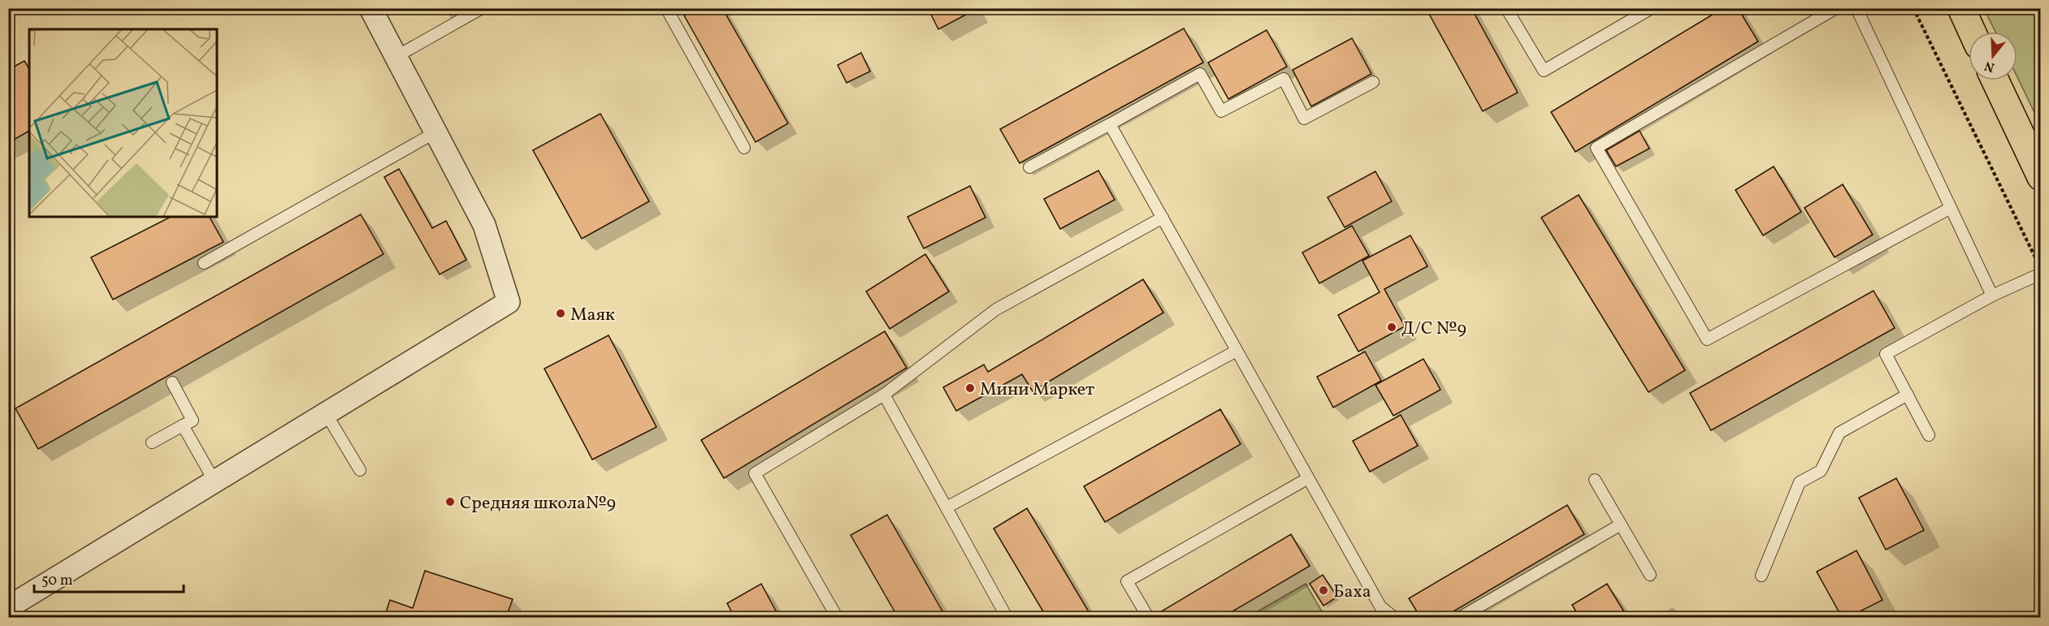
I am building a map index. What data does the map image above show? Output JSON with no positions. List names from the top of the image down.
{
  "places": [
    "Маяк",
    "Д/С №9",
    "Мини Маркет",
    "Средняя школа№9",
    "Баха"
  ],
  "scale_bar": "50 m",
  "north": "bottom"
}
